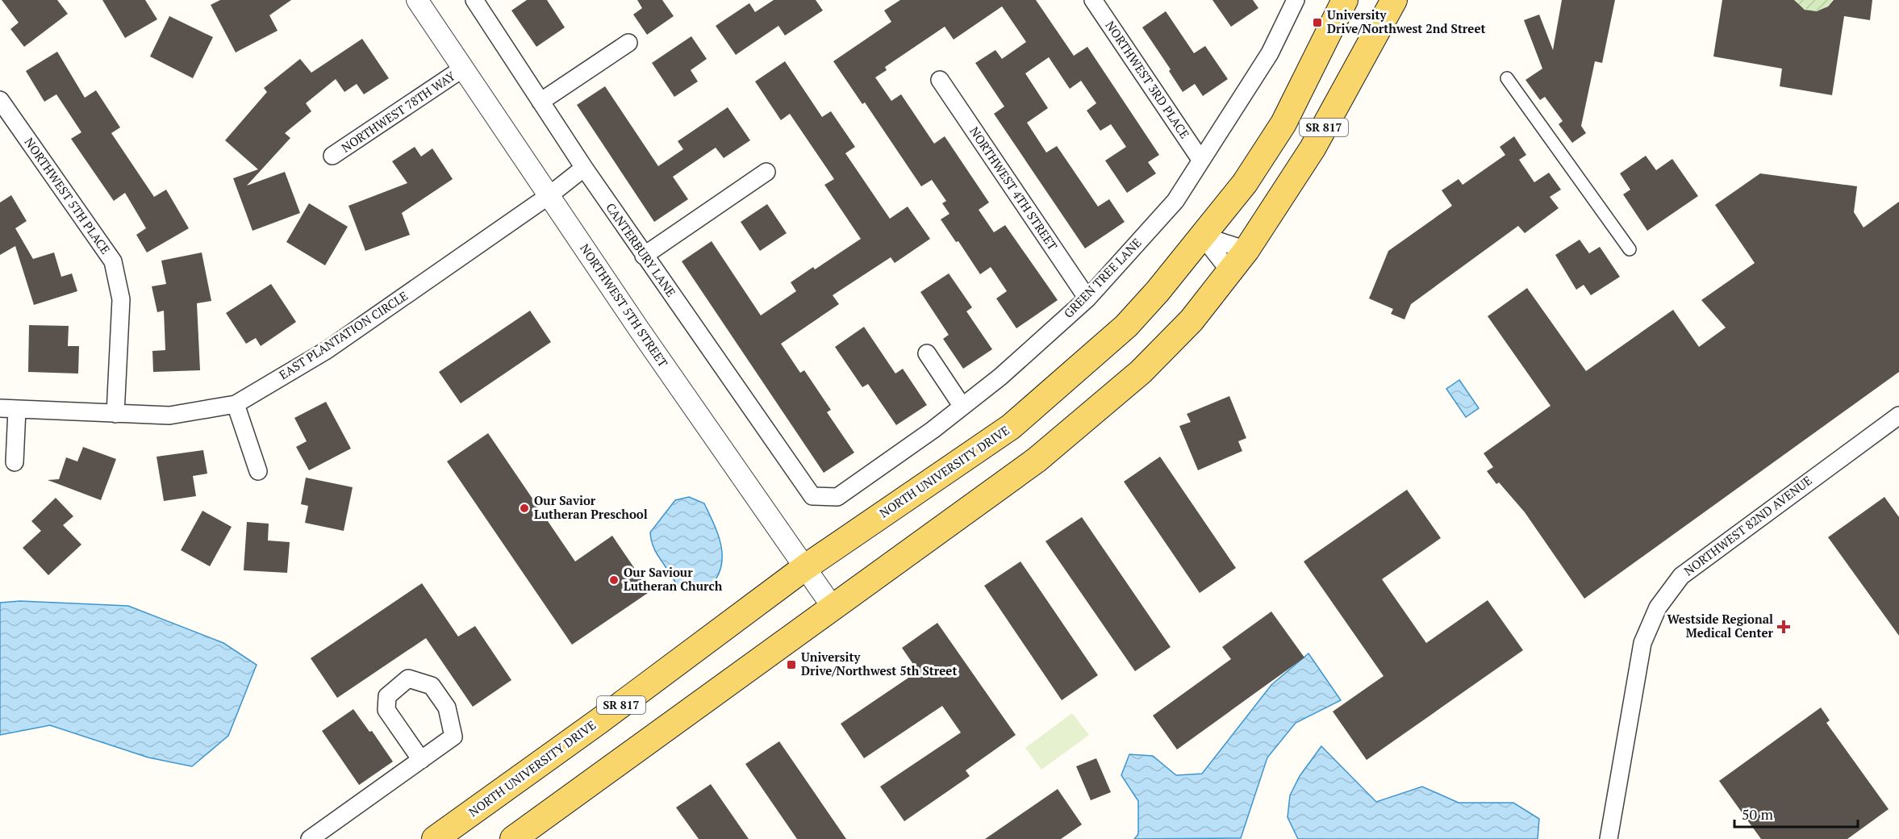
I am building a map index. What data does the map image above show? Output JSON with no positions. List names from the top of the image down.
{
  "streets": {
    "main road": ["SR 817", "NORTH UNIVERSITY DRIVE"],
    "street": [
      "NORTHWEST 3RD PLACE",
      "NORTHWEST 78TH WAY",
      "NORTHWEST 4TH STREET",
      "NORTHWEST 5TH PLACE",
      "CANTERBURY LANE",
      "GREEN TREE LANE",
      "NORTHWEST 5TH STREET",
      "EAST PLANTATION CIRCLE",
      "NORTHWEST 82ND AVENUE"
    ]
  },
  "crossings": [
    ["NORTHWEST 3RD PLACE", "GREEN TREE LANE"],
    ["NORTHWEST 78TH WAY", "NORTHWEST 5TH STREET"],
    ["SR 817", "NORTHWEST 5TH STREET"],
    ["NORTHWEST 4TH STREET", "GREEN TREE LANE"],
    ["NORTHWEST 5TH PLACE", "EAST PLANTATION CIRCLE"],
    ["CANTERBURY LANE", "GREEN TREE LANE"],
    ["CANTERBURY LANE", "EAST PLANTATION CIRCLE"],
    ["NORTHWEST 5TH STREET", "EAST PLANTATION CIRCLE"],
    ["NORTHWEST 5TH STREET", "NORTH UNIVERSITY DRIVE"]
  ],
  "places": {
    "transit": ["University Drive/Northwest 2nd Street", "University Drive/Northwest 5th Street"],
    "other": ["Our Savior Lutheran Preschool", "Our Saviour Lutheran Church"],
    "health": ["Westside Regional Medical Center"]
  },
  "scale_bar": "50 m"
}
